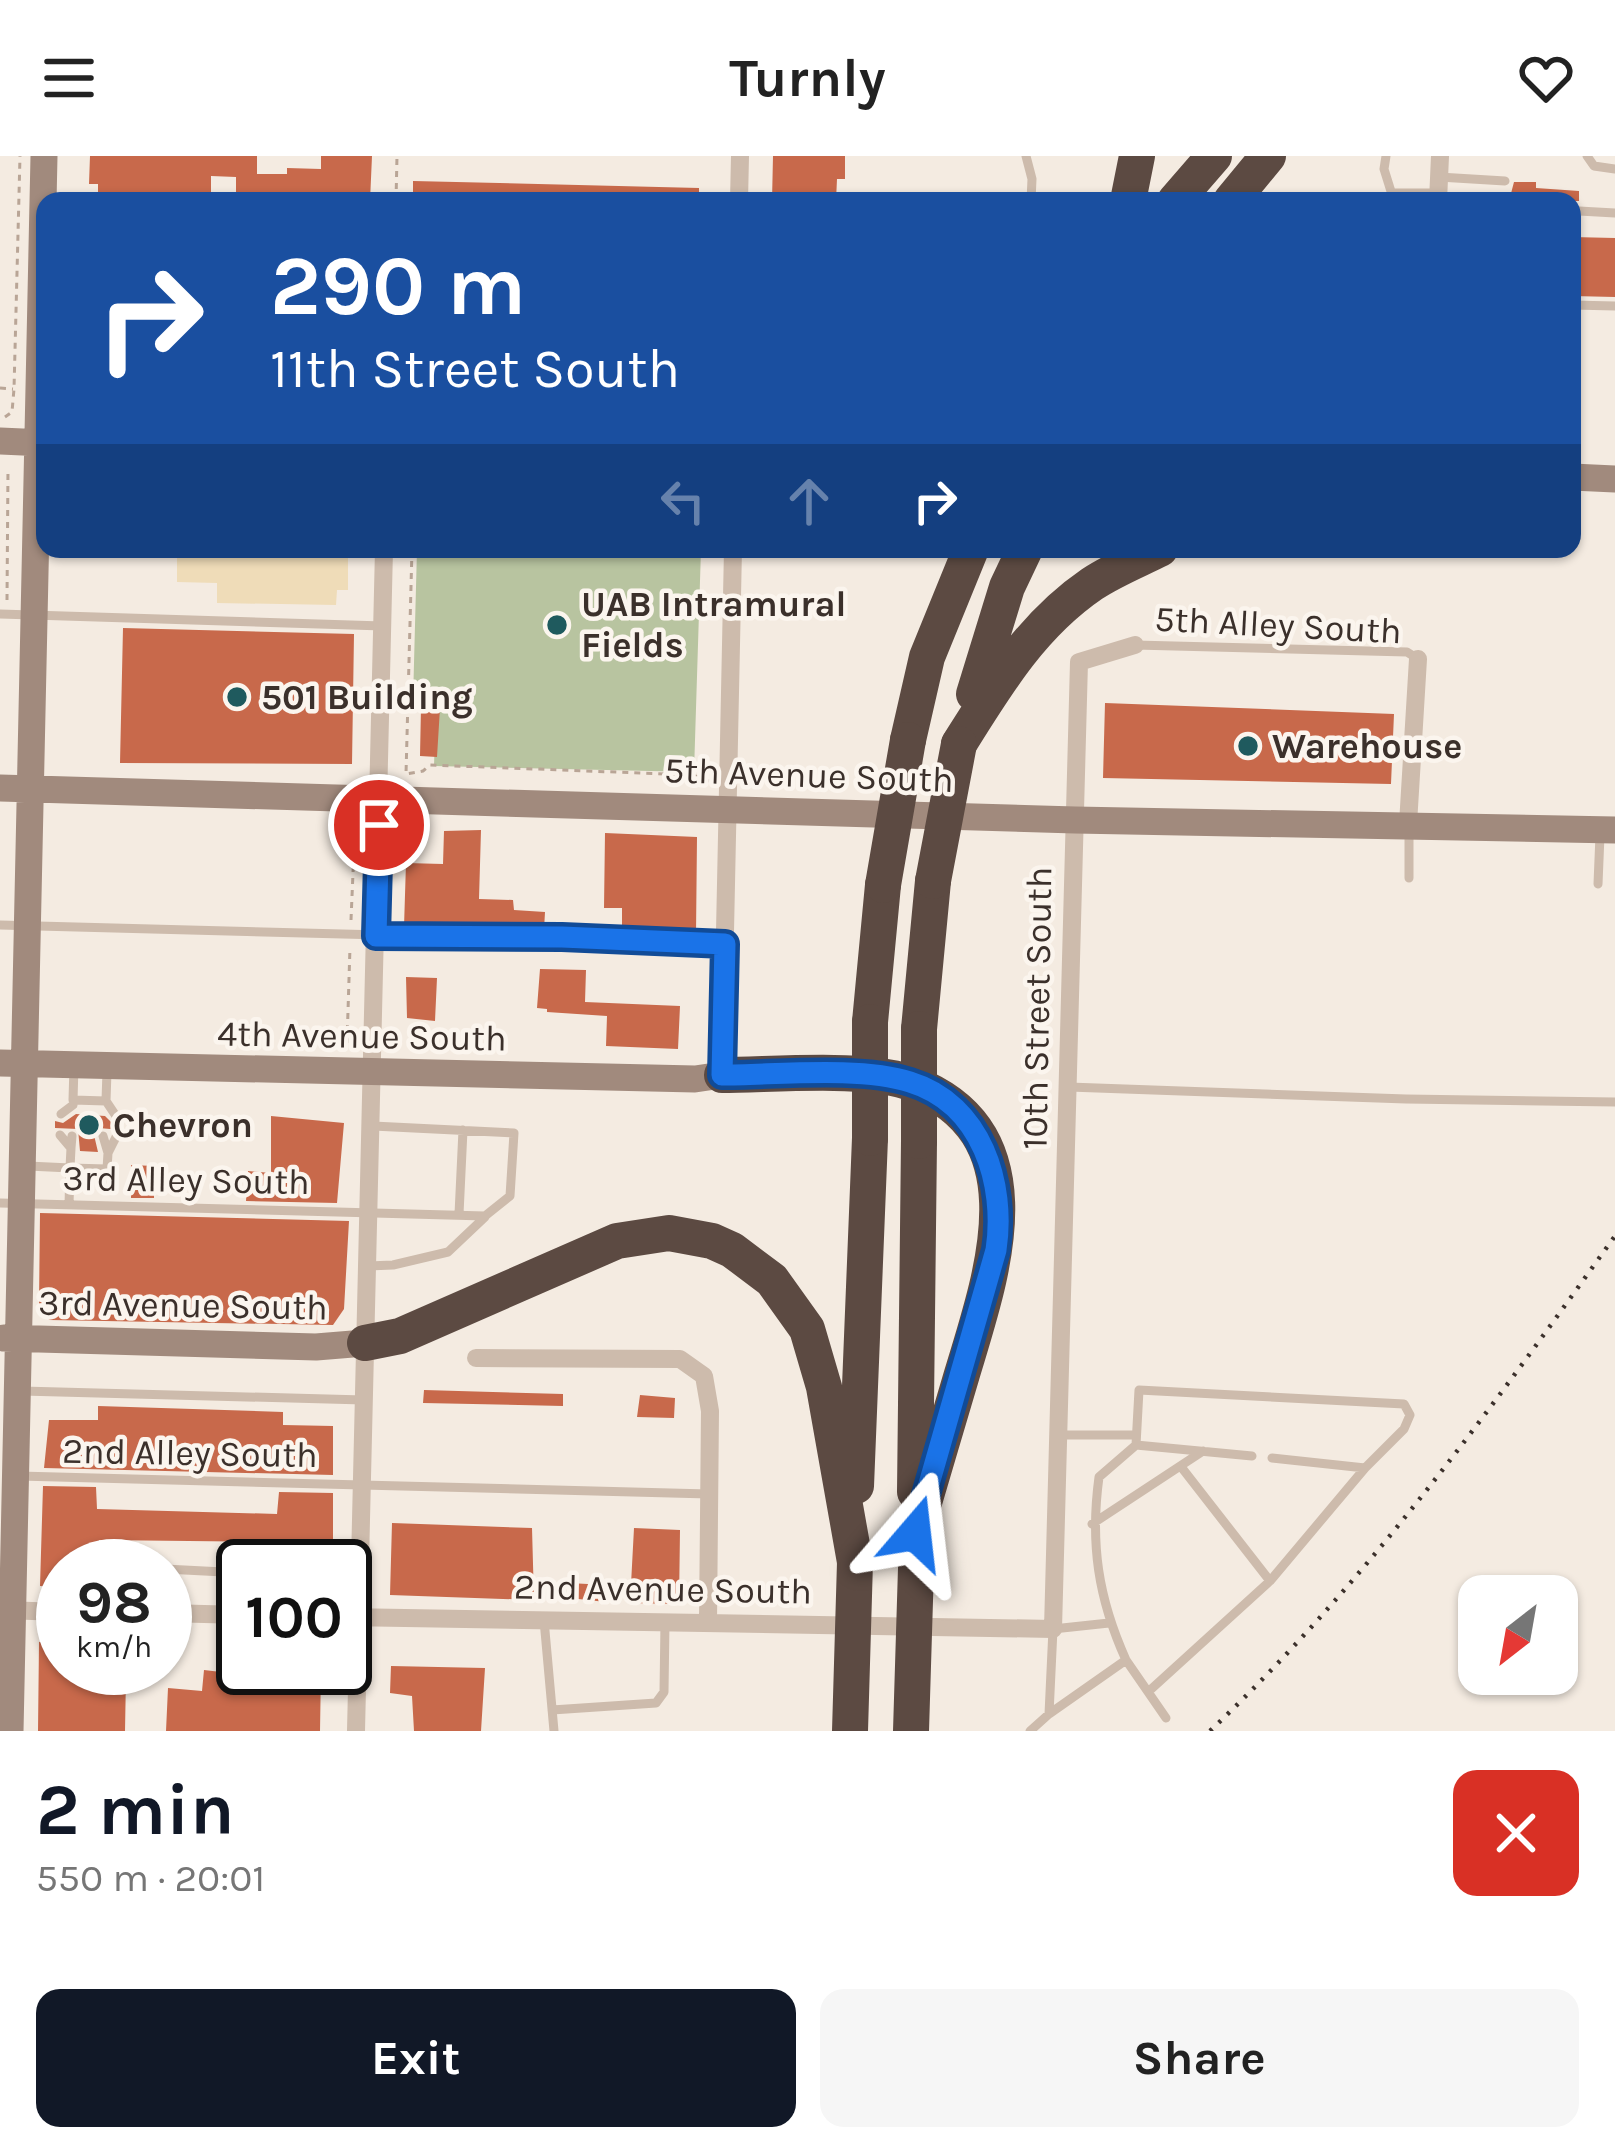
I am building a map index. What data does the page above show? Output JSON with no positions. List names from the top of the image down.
{
  "streets": {
    "street": [
      "5th Avenue South",
      "10th Street South",
      "4th Avenue South",
      "3rd Avenue South",
      "2nd Avenue South"
    ],
    "lane": ["5th Alley South", "3rd Alley South", "2nd Alley South"]
  },
  "crossings": [
    ["5th Alley South", "10th Street South"],
    ["5th Avenue South", "10th Street South"],
    ["10th Street South", "2nd Avenue South"]
  ],
  "places": [
    "UAB Intramural Fields",
    "501 Building",
    "Warehouse",
    "Chevron"
  ],
  "north": "bottom left",
  "page": {
    "header": "Turnly",
    "turn": ["290 m", "11th Street South"],
    "speed": "98 km/h",
    "limit": "100",
    "heading": ["2 min", "550 m · 20:01"],
    "buttons": ["Exit", "Share"]
  }
}
